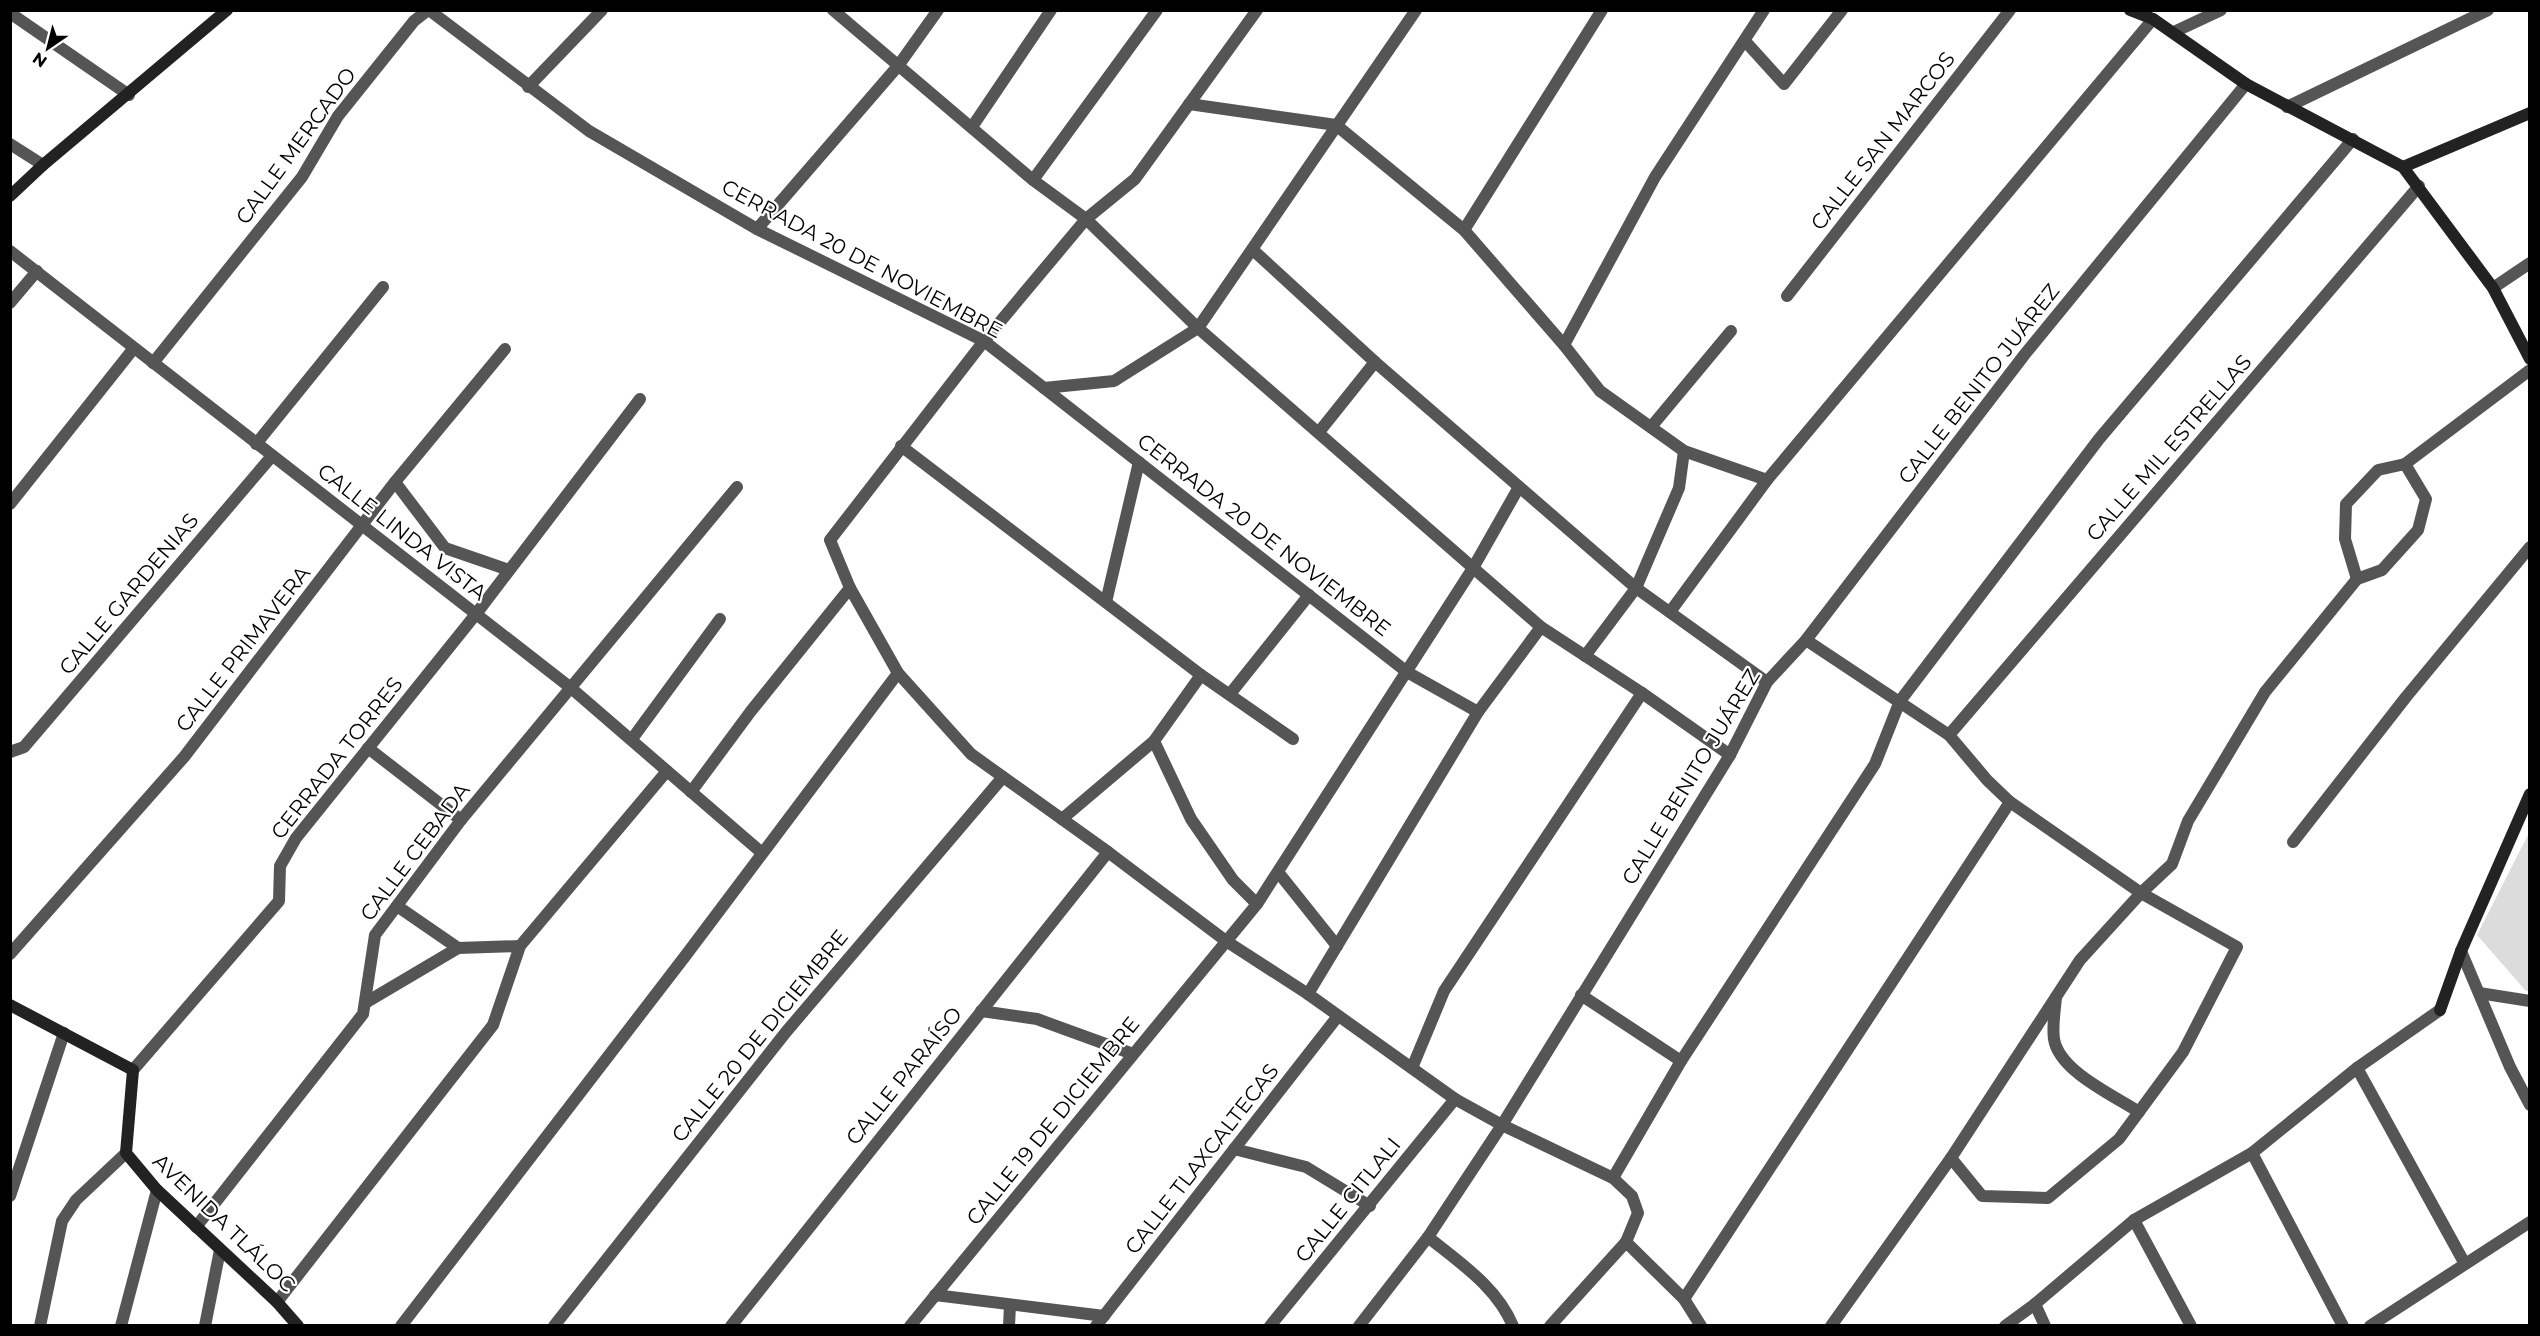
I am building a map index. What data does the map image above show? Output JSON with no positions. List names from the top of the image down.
{
  "streets": {
    "main road": ["AVENIDA TLÁLOC"],
    "street": [
      "CALLE SAN MARCOS",
      "CALLE MERCADO",
      "CERRADA 20 DE NOVIEMBRE",
      "CALLE BENITO JUÁREZ",
      "CALLE MIL ESTRELLAS",
      "CALLE LINDA VISTA",
      "CALLE GARDENIAS",
      "CALLE PRIMAVERA",
      "CERRADA TORRES",
      "CALLE CEBADA",
      "CALLE 20 DE DICIEMBRE",
      "CALLE PARAÍSO",
      "CALLE 19 DE DICIEMBRE",
      "CALLE TLAXCALTECAS",
      "CALLE CITLALI"
    ]
  },
  "crossings": [
    ["CALLE MERCADO", "CERRADA 20 DE NOVIEMBRE"],
    ["CALLE MERCADO", "CALLE LINDA VISTA"],
    ["CERRADA 20 DE NOVIEMBRE", "CALLE 19 DE DICIEMBRE"],
    ["CALLE LINDA VISTA", "CALLE GARDENIAS"],
    ["CALLE LINDA VISTA", "CALLE PRIMAVERA"],
    ["CALLE LINDA VISTA", "CERRADA TORRES"],
    ["CALLE LINDA VISTA", "CALLE CEBADA"],
    ["CERRADA TORRES", "AVENIDA TLÁLOC"],
    ["CALLE CEBADA", "AVENIDA TLÁLOC"]
  ],
  "north": "bottom left"
}
